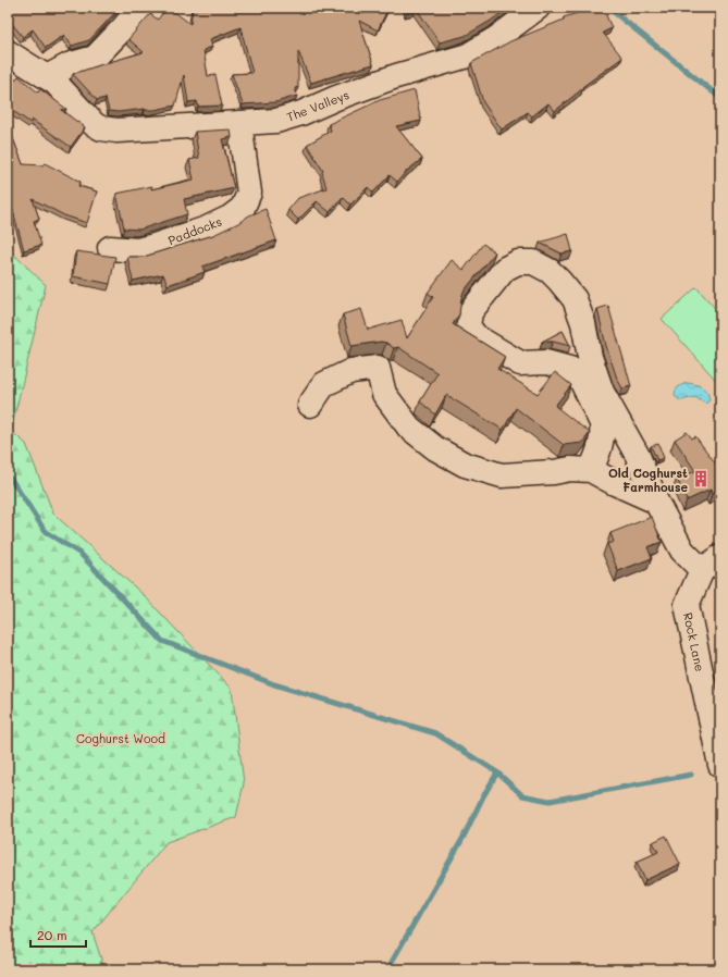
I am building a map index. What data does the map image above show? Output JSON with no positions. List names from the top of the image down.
{
  "streets": {
    "street": ["The Valleys", "Paddocks", "Rock Lane"]
  },
  "crossings": [
    ["The Valleys", "Paddocks"]
  ],
  "parks": ["Coghurst Wood"],
  "places": {
    "building": ["Old Coghurst Farmhouse"]
  },
  "scale_bar": "20 m"
}
